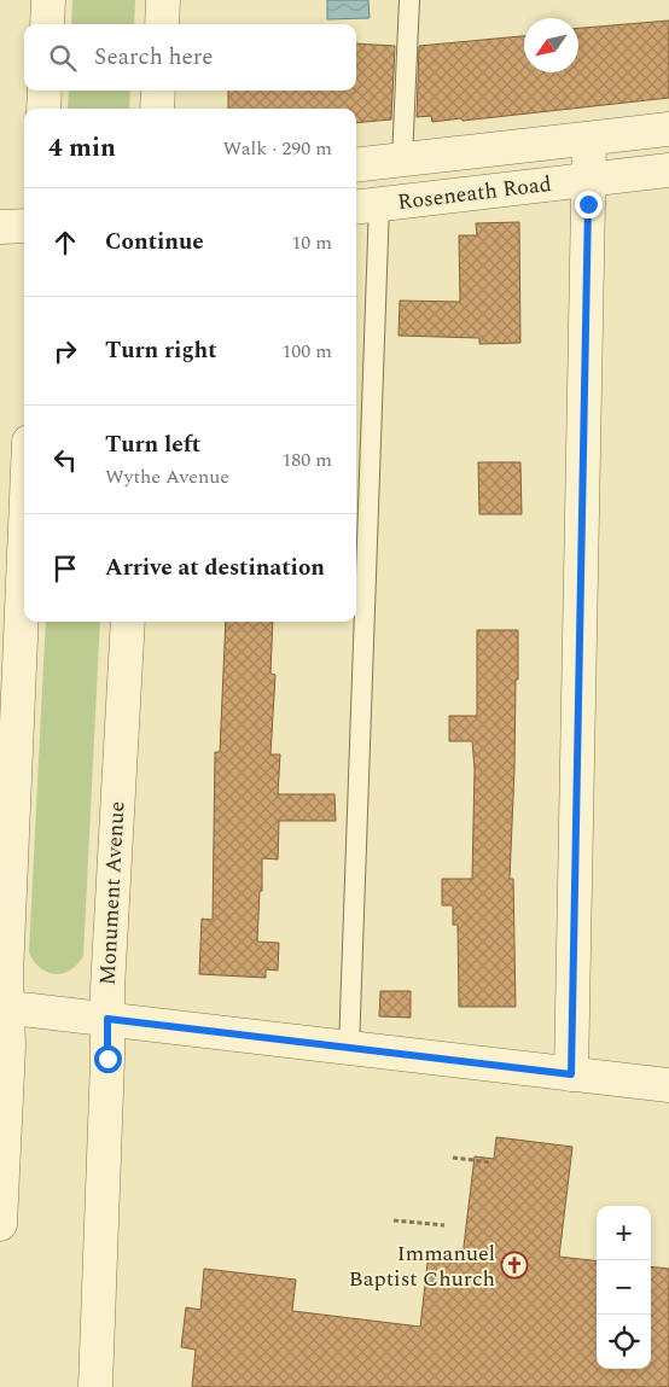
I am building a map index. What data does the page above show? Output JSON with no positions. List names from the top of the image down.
{
  "streets": {
    "street": ["Roseneath Road", "Monument Avenue"]
  },
  "places": {
    "church": ["Immanuel Baptist Church"]
  },
  "north": "bottom left",
  "page": {
    "search": "Search here",
    "heading": ["4 min", "Walk · 290 m"],
    "list": [
      ["Continue", "10 m"],
      ["Turn right", "100 m"],
      ["Turn left", "Wythe Avenue", "180 m"],
      "Arrive at destination"
    ],
    "map_buttons": ["+", "−"]
  }
}
